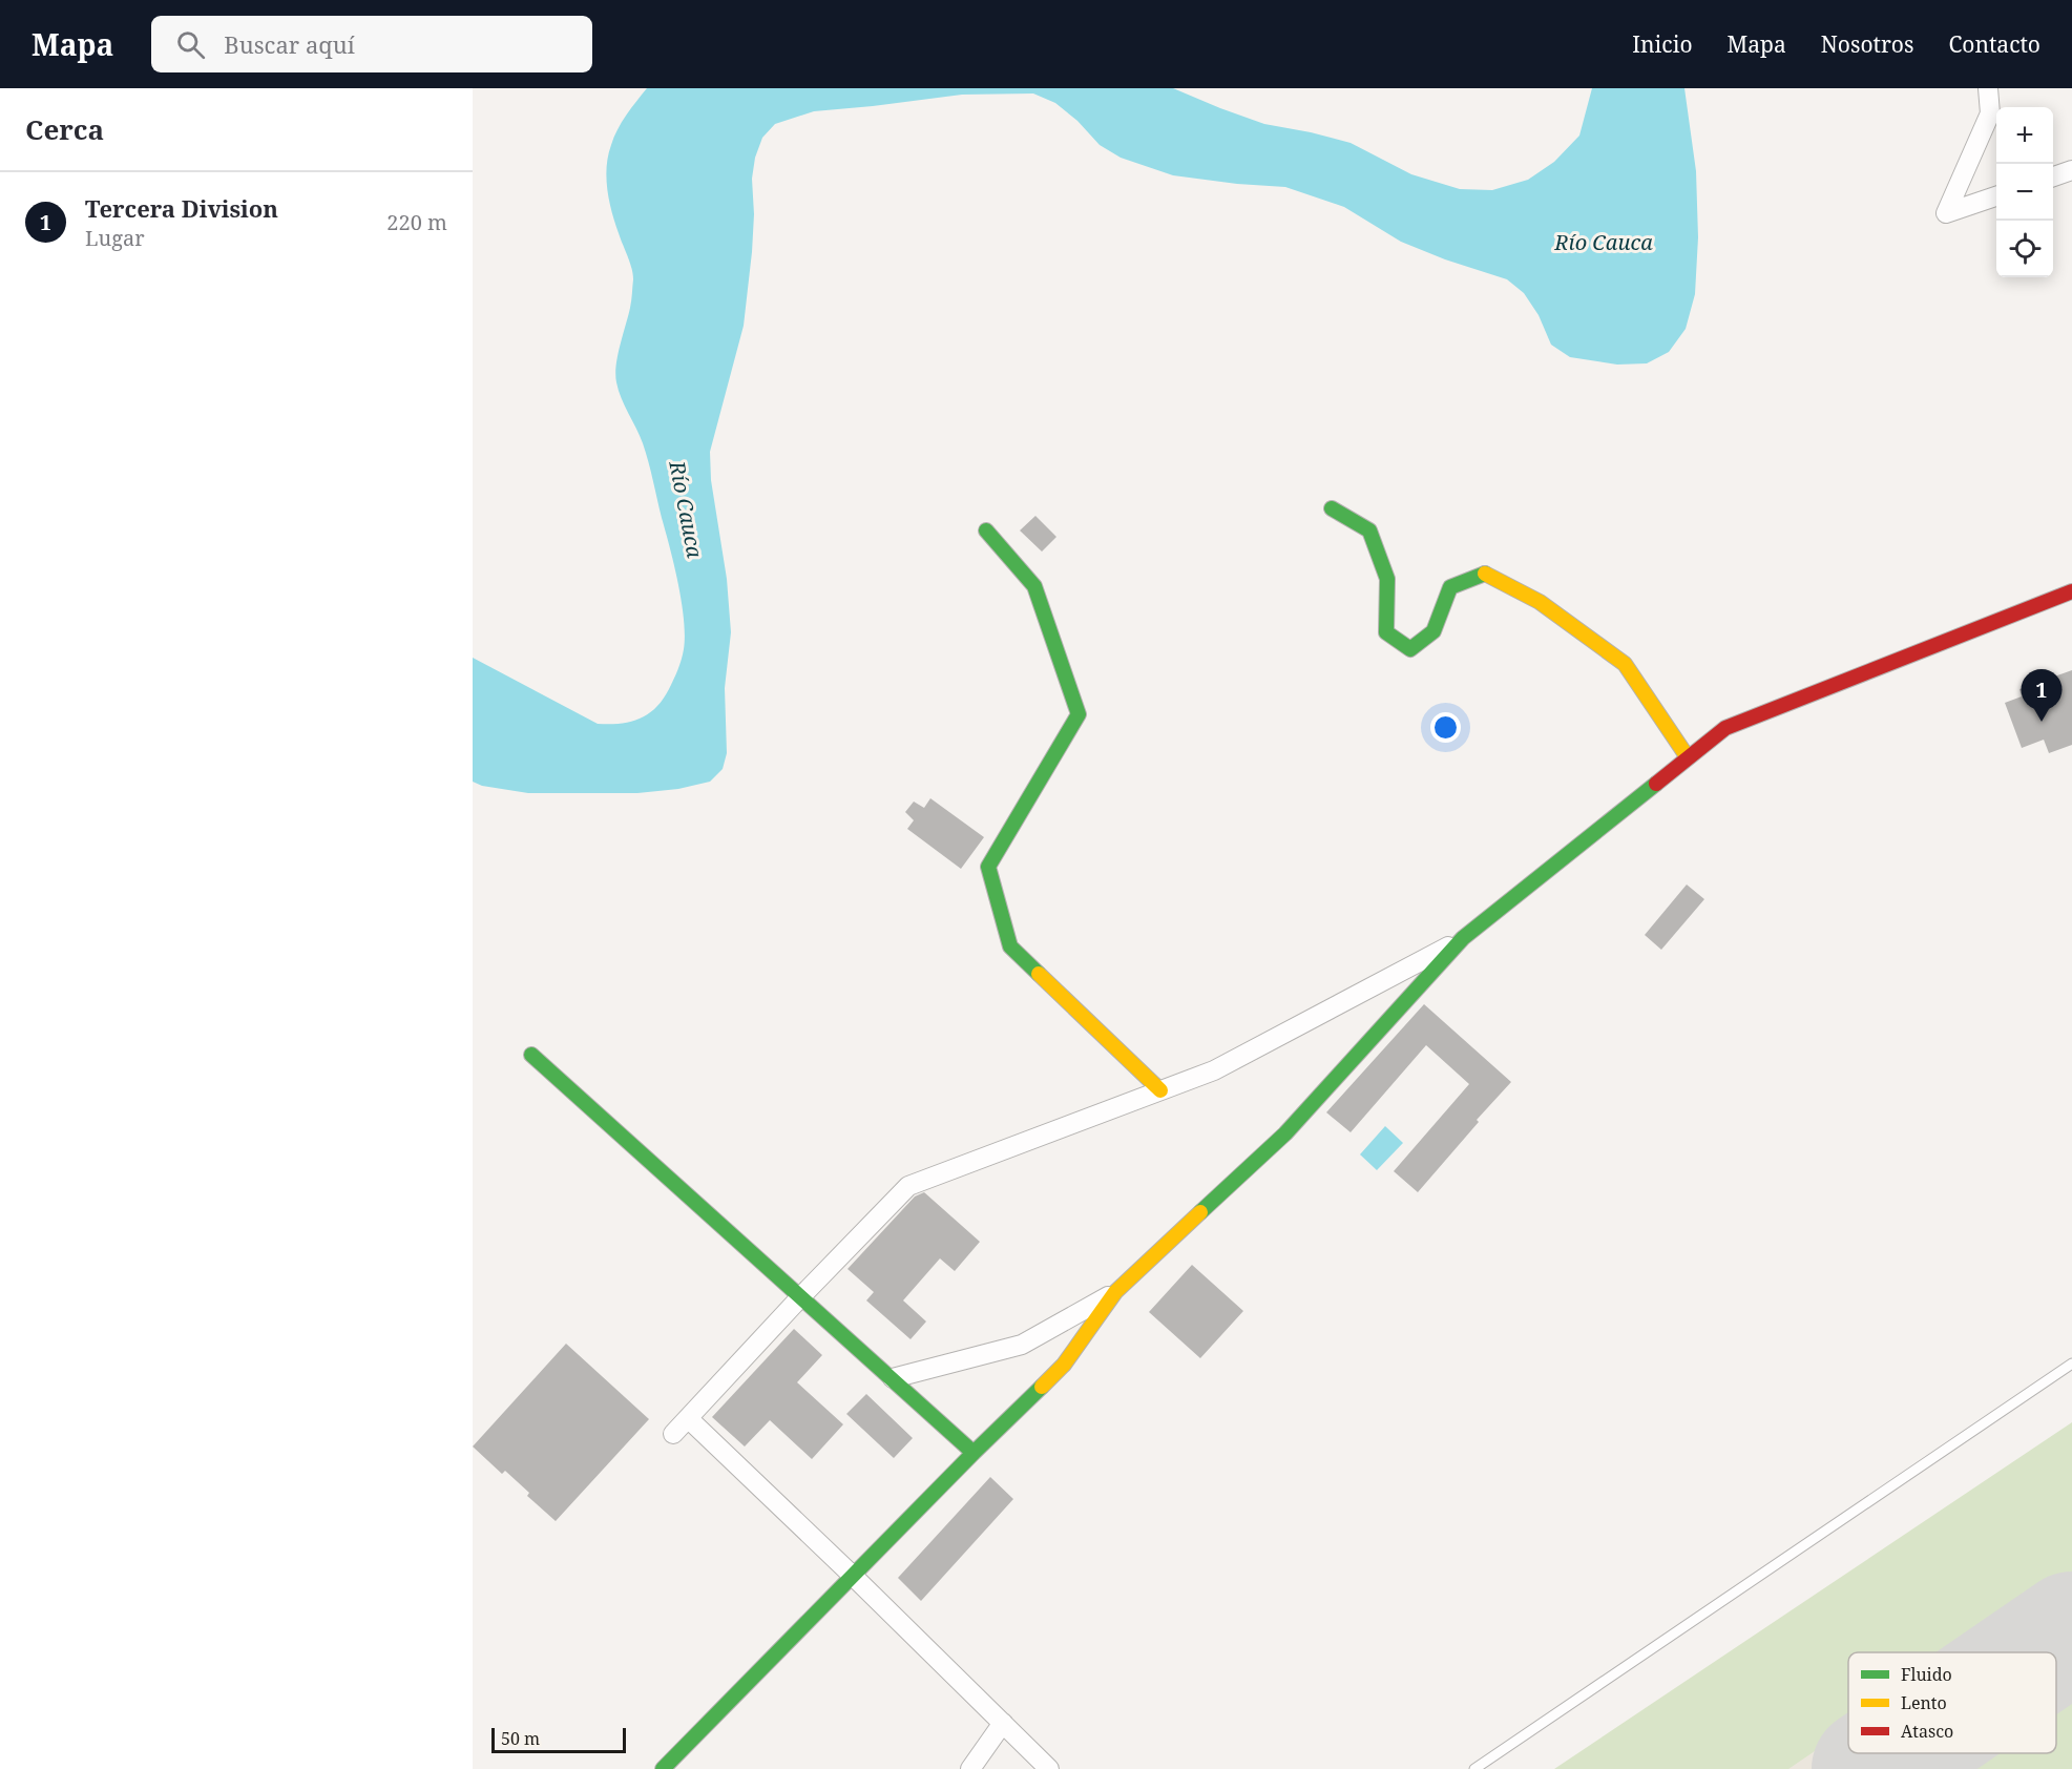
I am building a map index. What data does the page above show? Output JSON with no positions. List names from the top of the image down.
{
  "water": ["Río Cauca"],
  "legend": ["Fluido", "Lento", "Atasco"],
  "scale_bar": "50 m",
  "page": {
    "header": "Mapa",
    "search": "Buscar aquí",
    "nav": [
      "Inicio",
      "Mapa",
      "Nosotros",
      "Contacto"
    ],
    "heading": "Cerca",
    "map_buttons": ["+", "−"],
    "list": [
      {
        "mark": "1",
        "name": "Tercera Division",
        "note": "Lugar",
        "value": "220 m"
      }
    ],
    "pins": "1",
    "scale": "50 m"
  }
}
